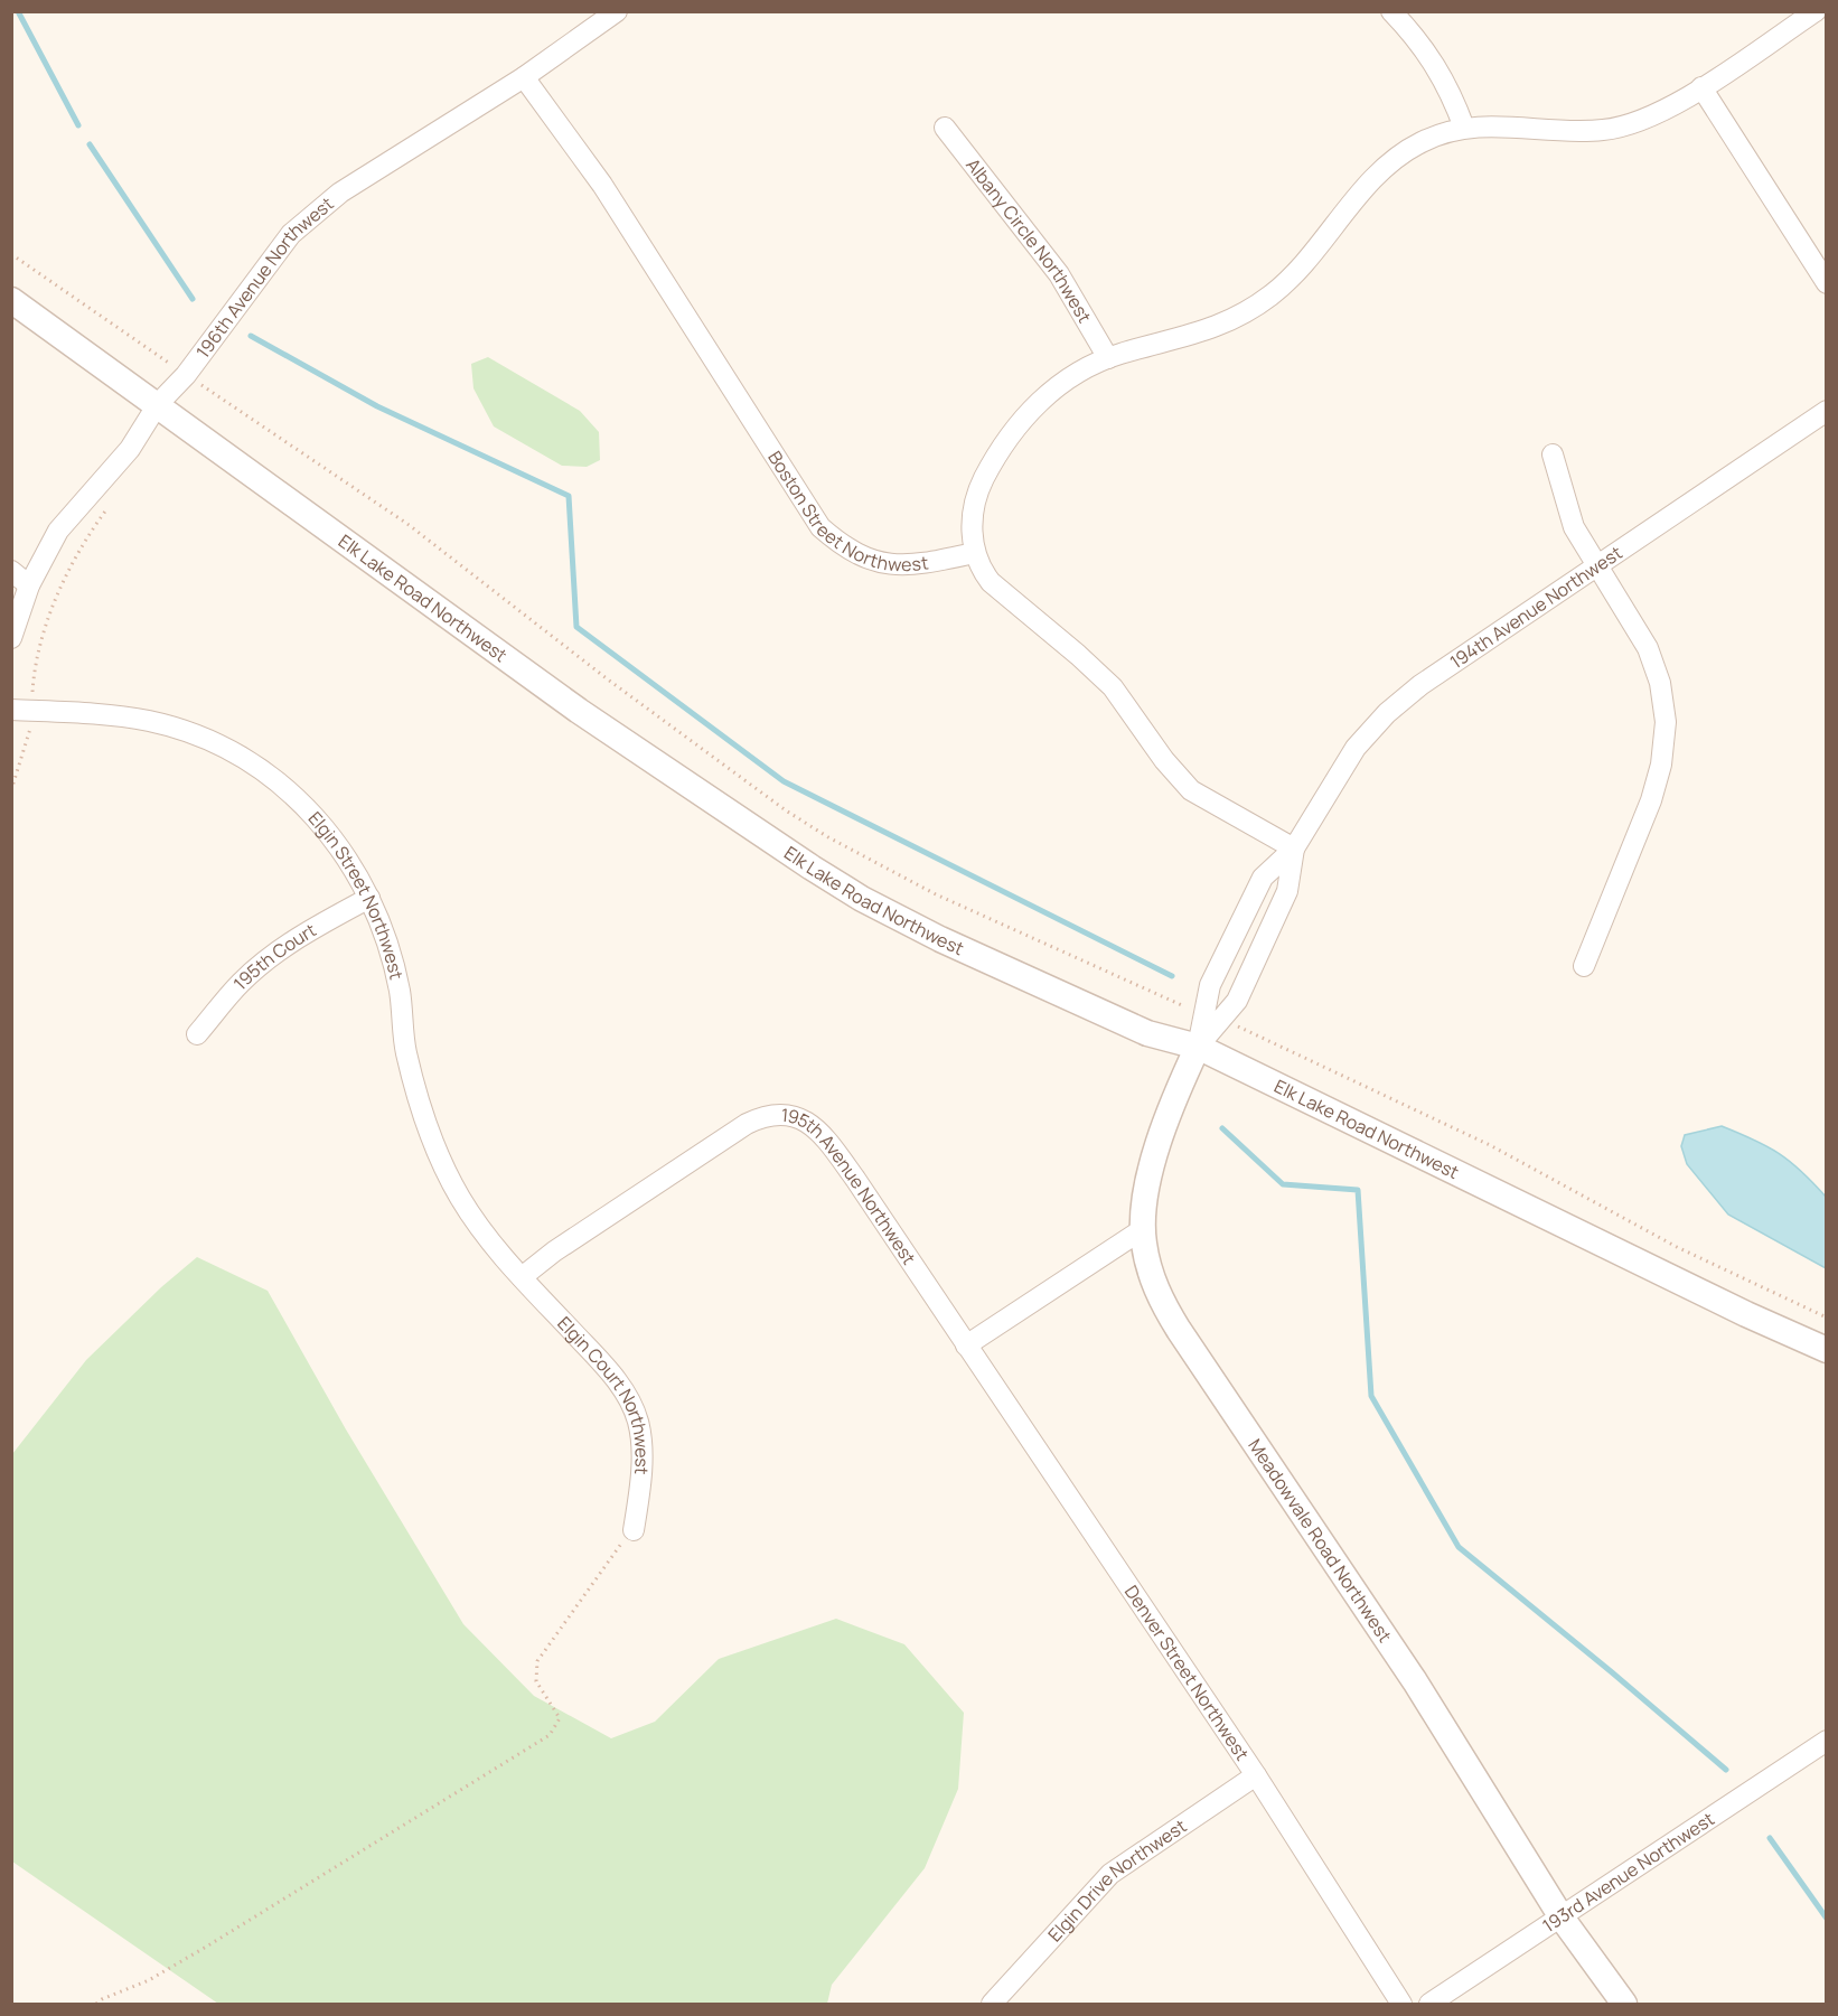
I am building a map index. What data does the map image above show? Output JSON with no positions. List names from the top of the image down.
{
  "streets": {
    "street": [
      "Albany Circle Northwest",
      "196th Avenue Northwest",
      "Boston Street Northwest",
      "Elk Lake Road Northwest",
      "194th Avenue Northwest",
      "Elgin Street Northwest",
      "195th Court",
      "195th Avenue Northwest",
      "Elgin Court Northwest",
      "Meadowvale Road Northwest",
      "Denver Street Northwest",
      "193rd Avenue Northwest",
      "Elgin Drive Northwest"
    ]
  },
  "crossings": [
    ["196th Avenue Northwest", "Boston Street Northwest"],
    ["196th Avenue Northwest", "Elk Lake Road Northwest"],
    ["Elk Lake Road Northwest", "194th Avenue Northwest"],
    ["Elk Lake Road Northwest", "Meadowvale Road Northwest"],
    ["194th Avenue Northwest", "Meadowvale Road Northwest"],
    ["Elgin Street Northwest", "195th Court"],
    ["Elgin Street Northwest", "195th Avenue Northwest"],
    ["Elgin Street Northwest", "Elgin Court Northwest"],
    ["195th Avenue Northwest", "Elgin Court Northwest"],
    ["195th Avenue Northwest", "Denver Street Northwest"],
    ["Meadowvale Road Northwest", "193rd Avenue Northwest"],
    ["Denver Street Northwest", "Elgin Drive Northwest"]
  ]
}
